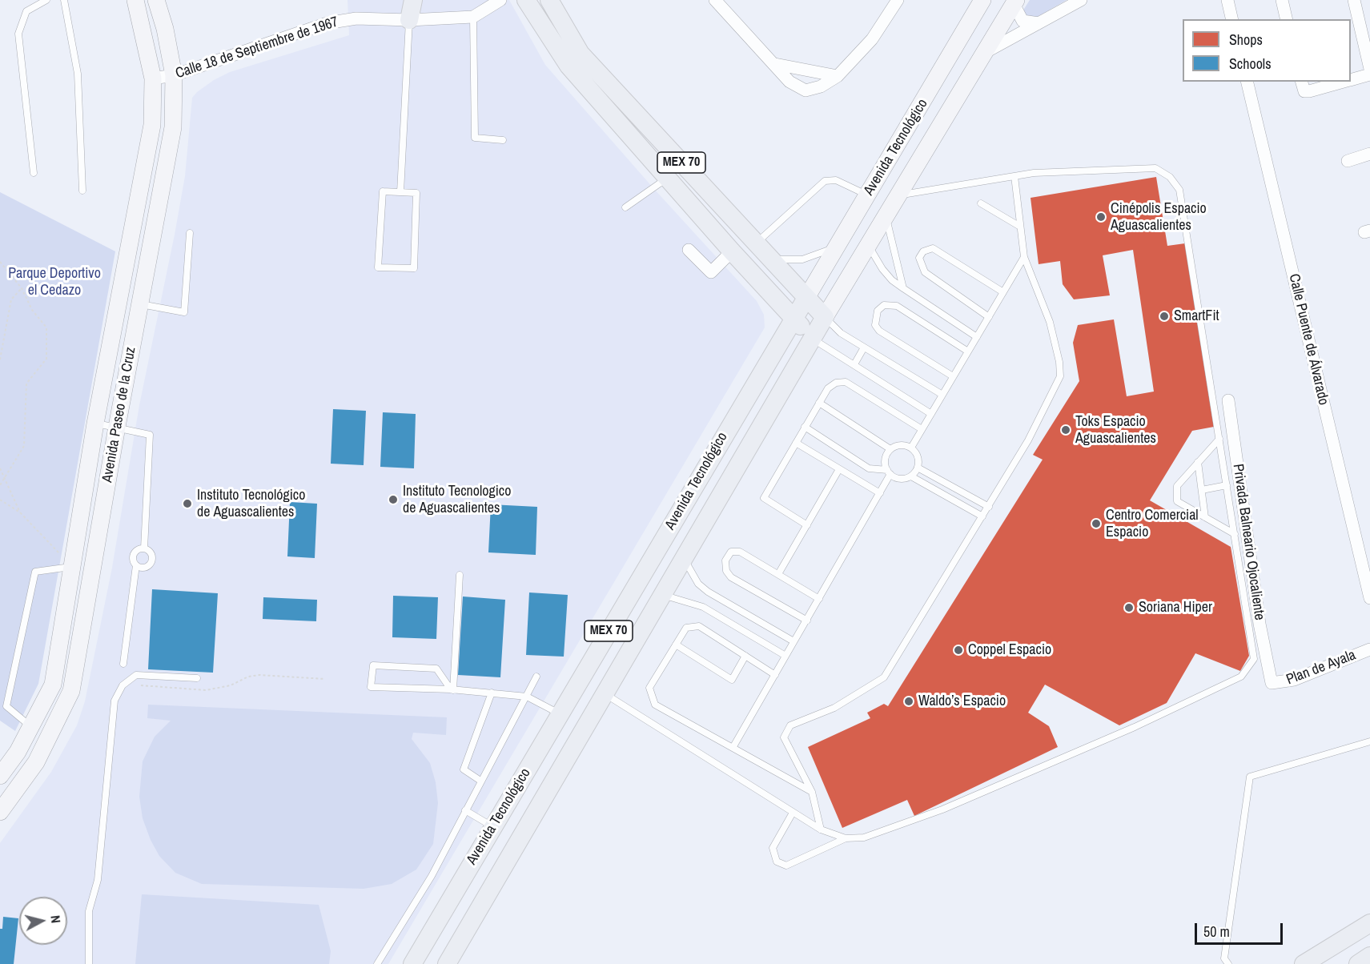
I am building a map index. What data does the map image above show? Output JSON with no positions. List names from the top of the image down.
{
  "streets": {
    "main road": ["Avenida Tecnológico", "MEX 70", "Avenida Paseo de la Cruz"],
    "street": [
      "Calle 18 de Septiembre de 1967",
      "Calle Puente de Álvarado",
      "Privada Balneario Ojocaliente",
      "Plan de Ayala"
    ]
  },
  "crossings": [
    ["Calle 18 de Septiembre de 1967", "Avenida Paseo de la Cruz"],
    ["Avenida Tecnológico", "MEX 70"],
    ["Privada Balneario Ojocaliente", "Plan de Ayala"]
  ],
  "parks": ["Parque Deportivo el Cedazo"],
  "places": [
    "Cinépolis Espacio Aguascalientes",
    "SmartFit",
    "Toks Espacio Aguascalientes",
    "Instituto Tecnologico de Aguascalientes",
    "Instituto Tecnológico de Aguascalientes",
    "Centro Comercial Espacio",
    "Soriana Hiper",
    "Coppel Espacio",
    "Waldo’s Espacio"
  ],
  "legend": ["Shops", "Schools"],
  "scale_bar": "50 m",
  "north": "right"
}
